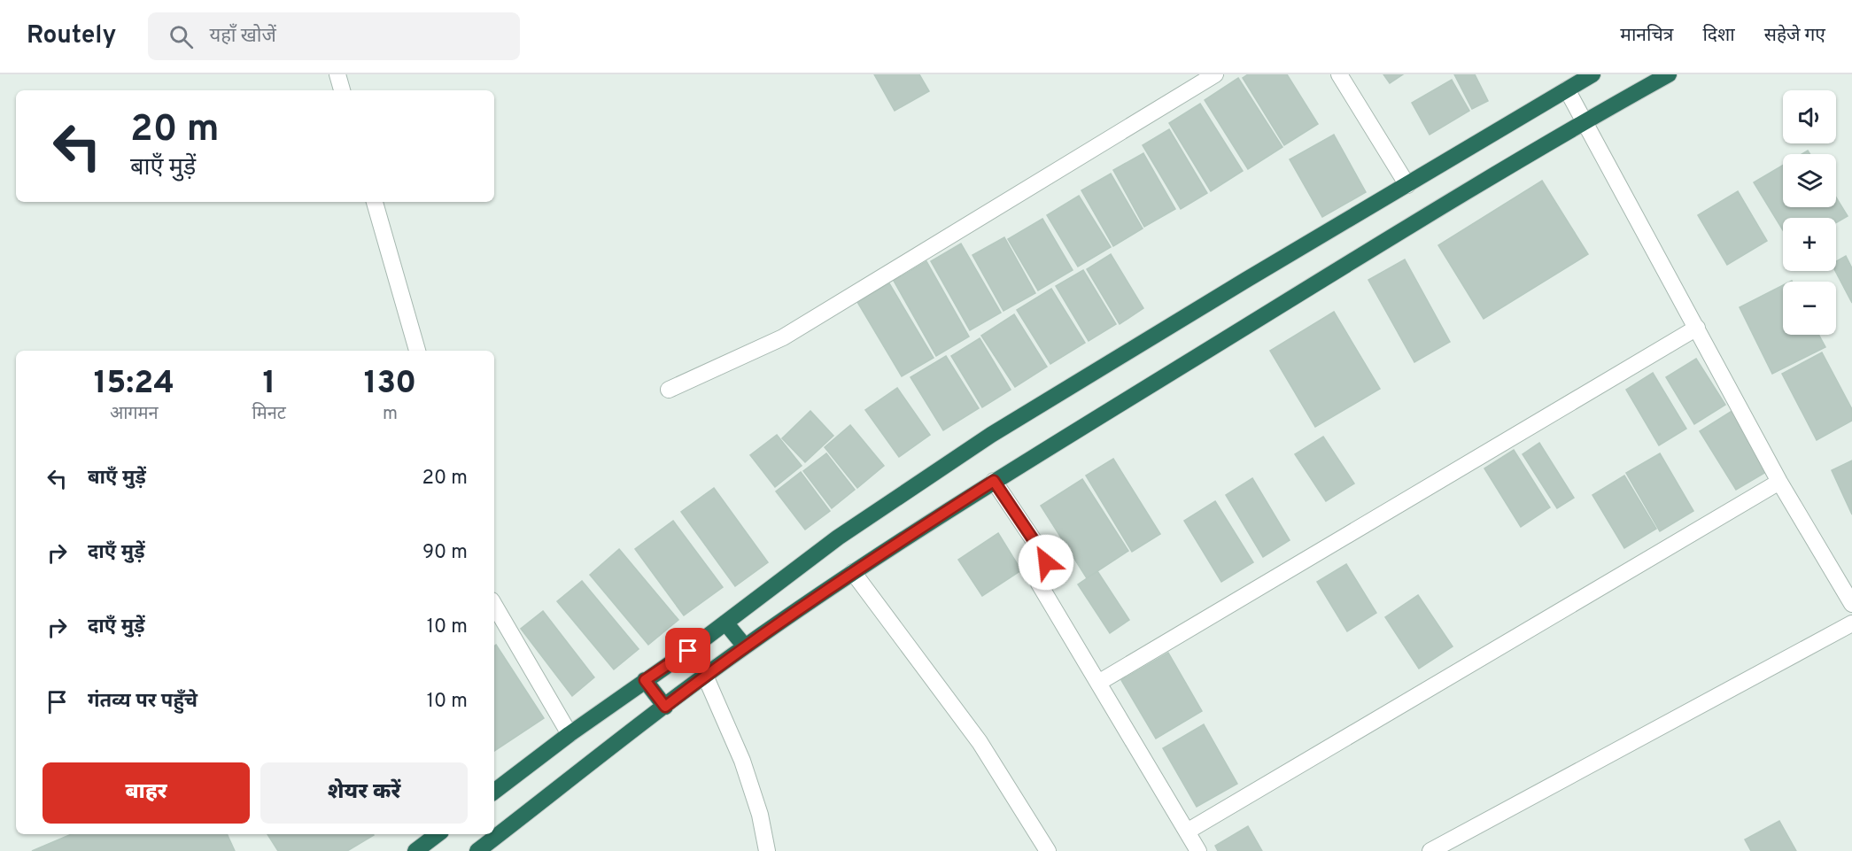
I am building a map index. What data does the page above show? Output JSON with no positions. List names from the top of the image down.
{
  "page": {
    "header": "Routely",
    "search": "यहाँ खोजें",
    "nav": ["मानचित्र", "दिशा", "सहेजे गए"],
    "map_buttons": ["+", "−"],
    "turn": ["20 m", "बाएँ मुड़ें"],
    "eta": [
      "15:24",
      "आगमन",
      "1",
      "मिनट",
      "130",
      "m"
    ],
    "list": [
      {
        "name": "बाएँ मुड़ें",
        "value": "20 m"
      },
      {
        "name": "दाएँ मुड़ें",
        "value": "90 m"
      },
      {
        "name": "दाएँ मुड़ें",
        "value": "10 m"
      },
      {
        "name": "गंतव्य पर पहुँचे",
        "value": "10 m"
      }
    ],
    "buttons": ["बाहर", "शेयर करें"]
  }
}
